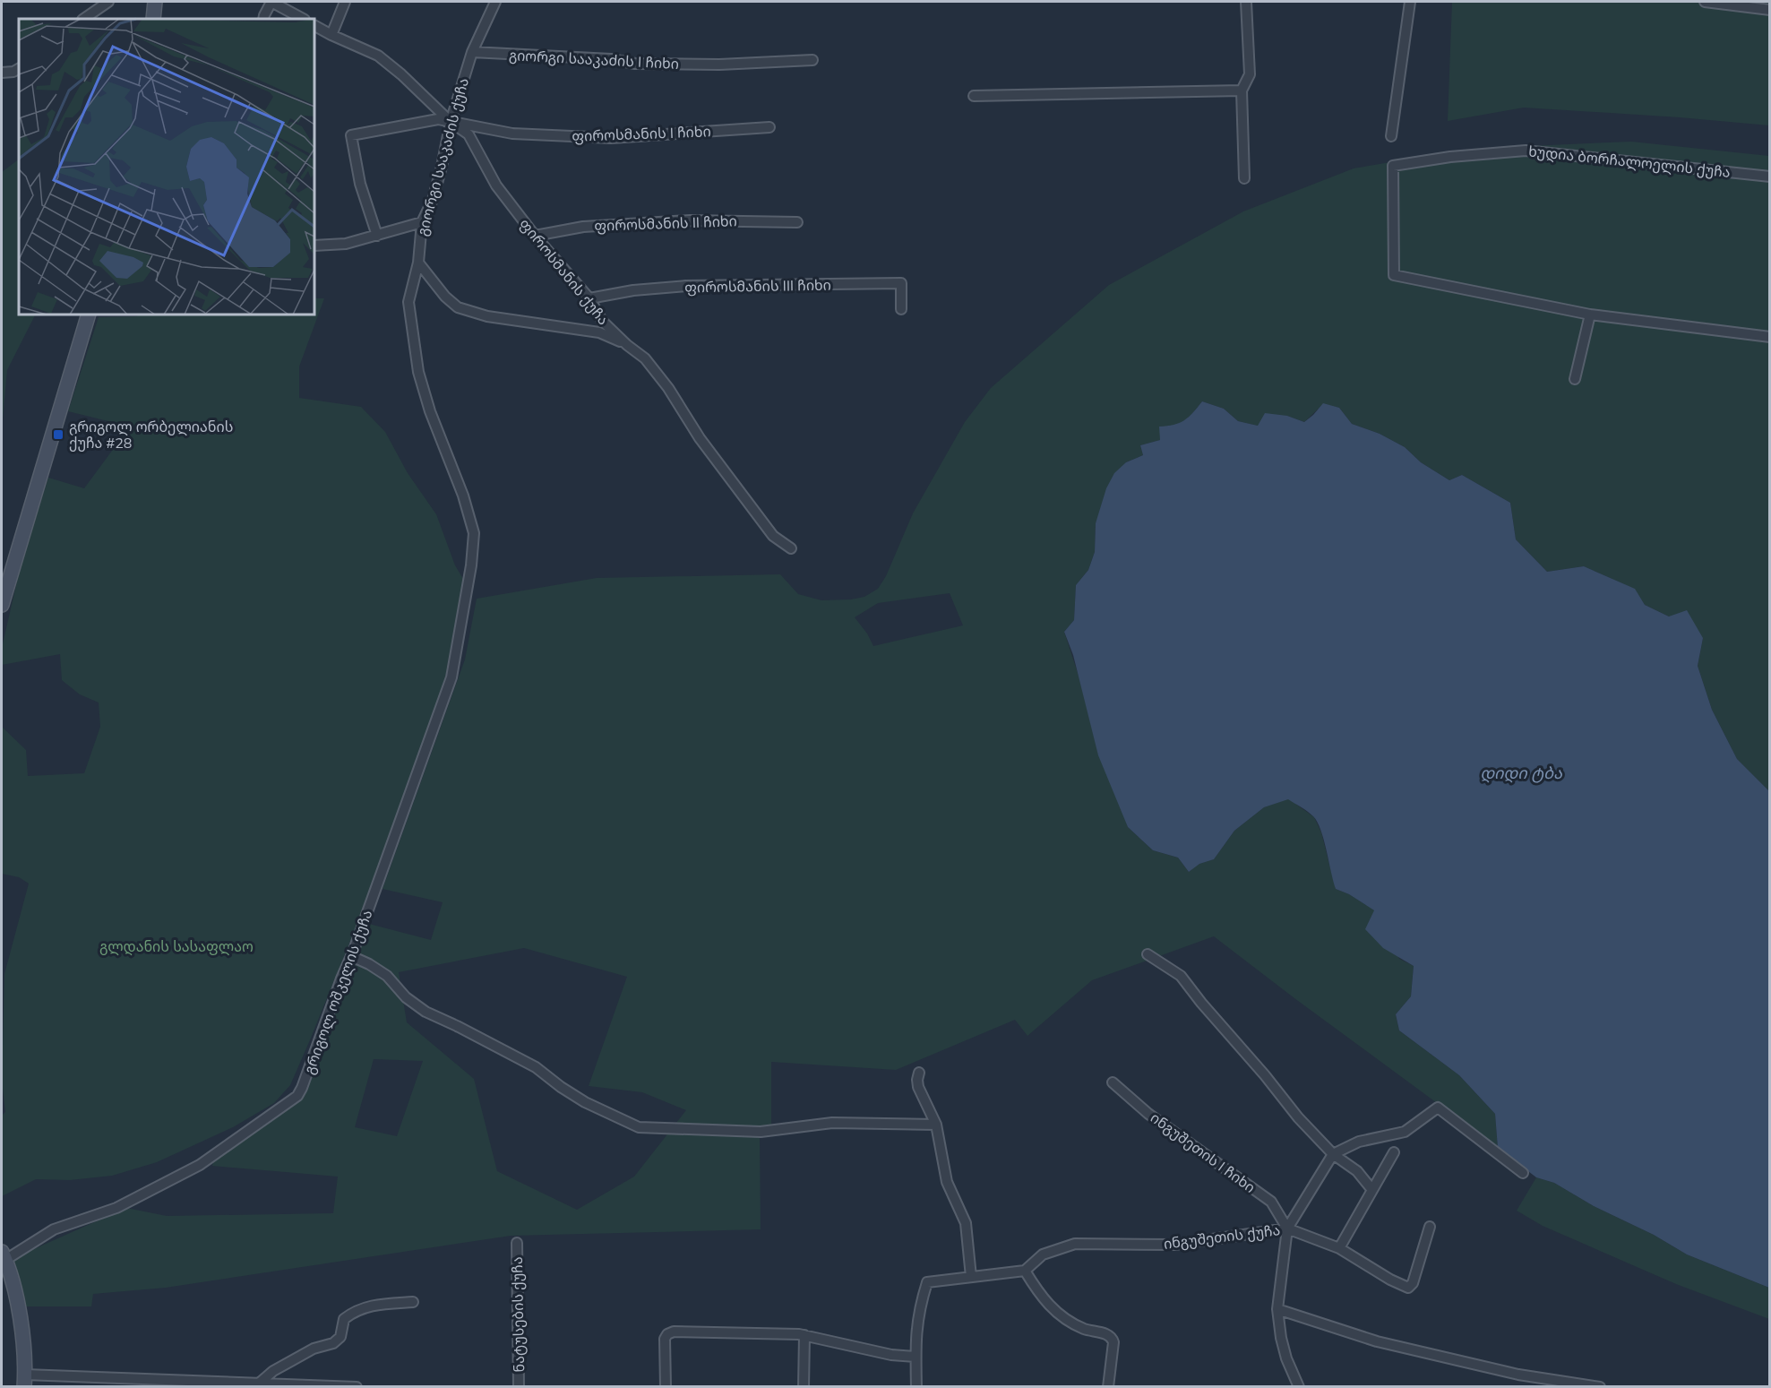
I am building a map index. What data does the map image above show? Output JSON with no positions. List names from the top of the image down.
{
  "streets": {
    "street": [
      "გიორგი სააკაძის I ჩიხი",
      "ფიროსმანის I ჩიხი",
      "გიორგი სააკაძის ქუჩა",
      "ხუდია ბორჩალოელის ქუჩა",
      "ფიროსმანის II ჩიხი",
      "ფიროსმანის ქუჩა",
      "ფიროსმანის III ჩიხი",
      "გრიგოლ ოშკელის ქუჩა",
      "ინგუშეთის I ჩიხი",
      "ინგუშეთის ქუჩა",
      "ნატუსების ქუჩა"
    ]
  },
  "crossings": [
    ["გიორგი სააკაძის I ჩიხი", "გიორგი სააკაძის ქუჩა"],
    ["ფიროსმანის I ჩიხი", "გიორგი სააკაძის ქუჩა"],
    ["ფიროსმანის I ჩიხი", "ფიროსმანის ქუჩა"],
    ["გიორგი სააკაძის ქუჩა", "ფიროსმანის ქუჩა"],
    ["გიორგი სააკაძის ქუჩა", "გრიგოლ ოშკელის ქუჩა"],
    ["ფიროსმანის II ჩიხი", "ფიროსმანის ქუჩა"],
    ["ფიროსმანის ქუჩა", "ფიროსმანის III ჩიხი"],
    ["ინგუშეთის I ჩიხი", "ინგუშეთის ქუჩა"]
  ],
  "water": ["დიდი ტბა"],
  "parks": ["გლდანის სასაფლაო"],
  "places": {
    "transit": ["გრიგოლ ორბელიანის ქუჩა #28"]
  }
}
